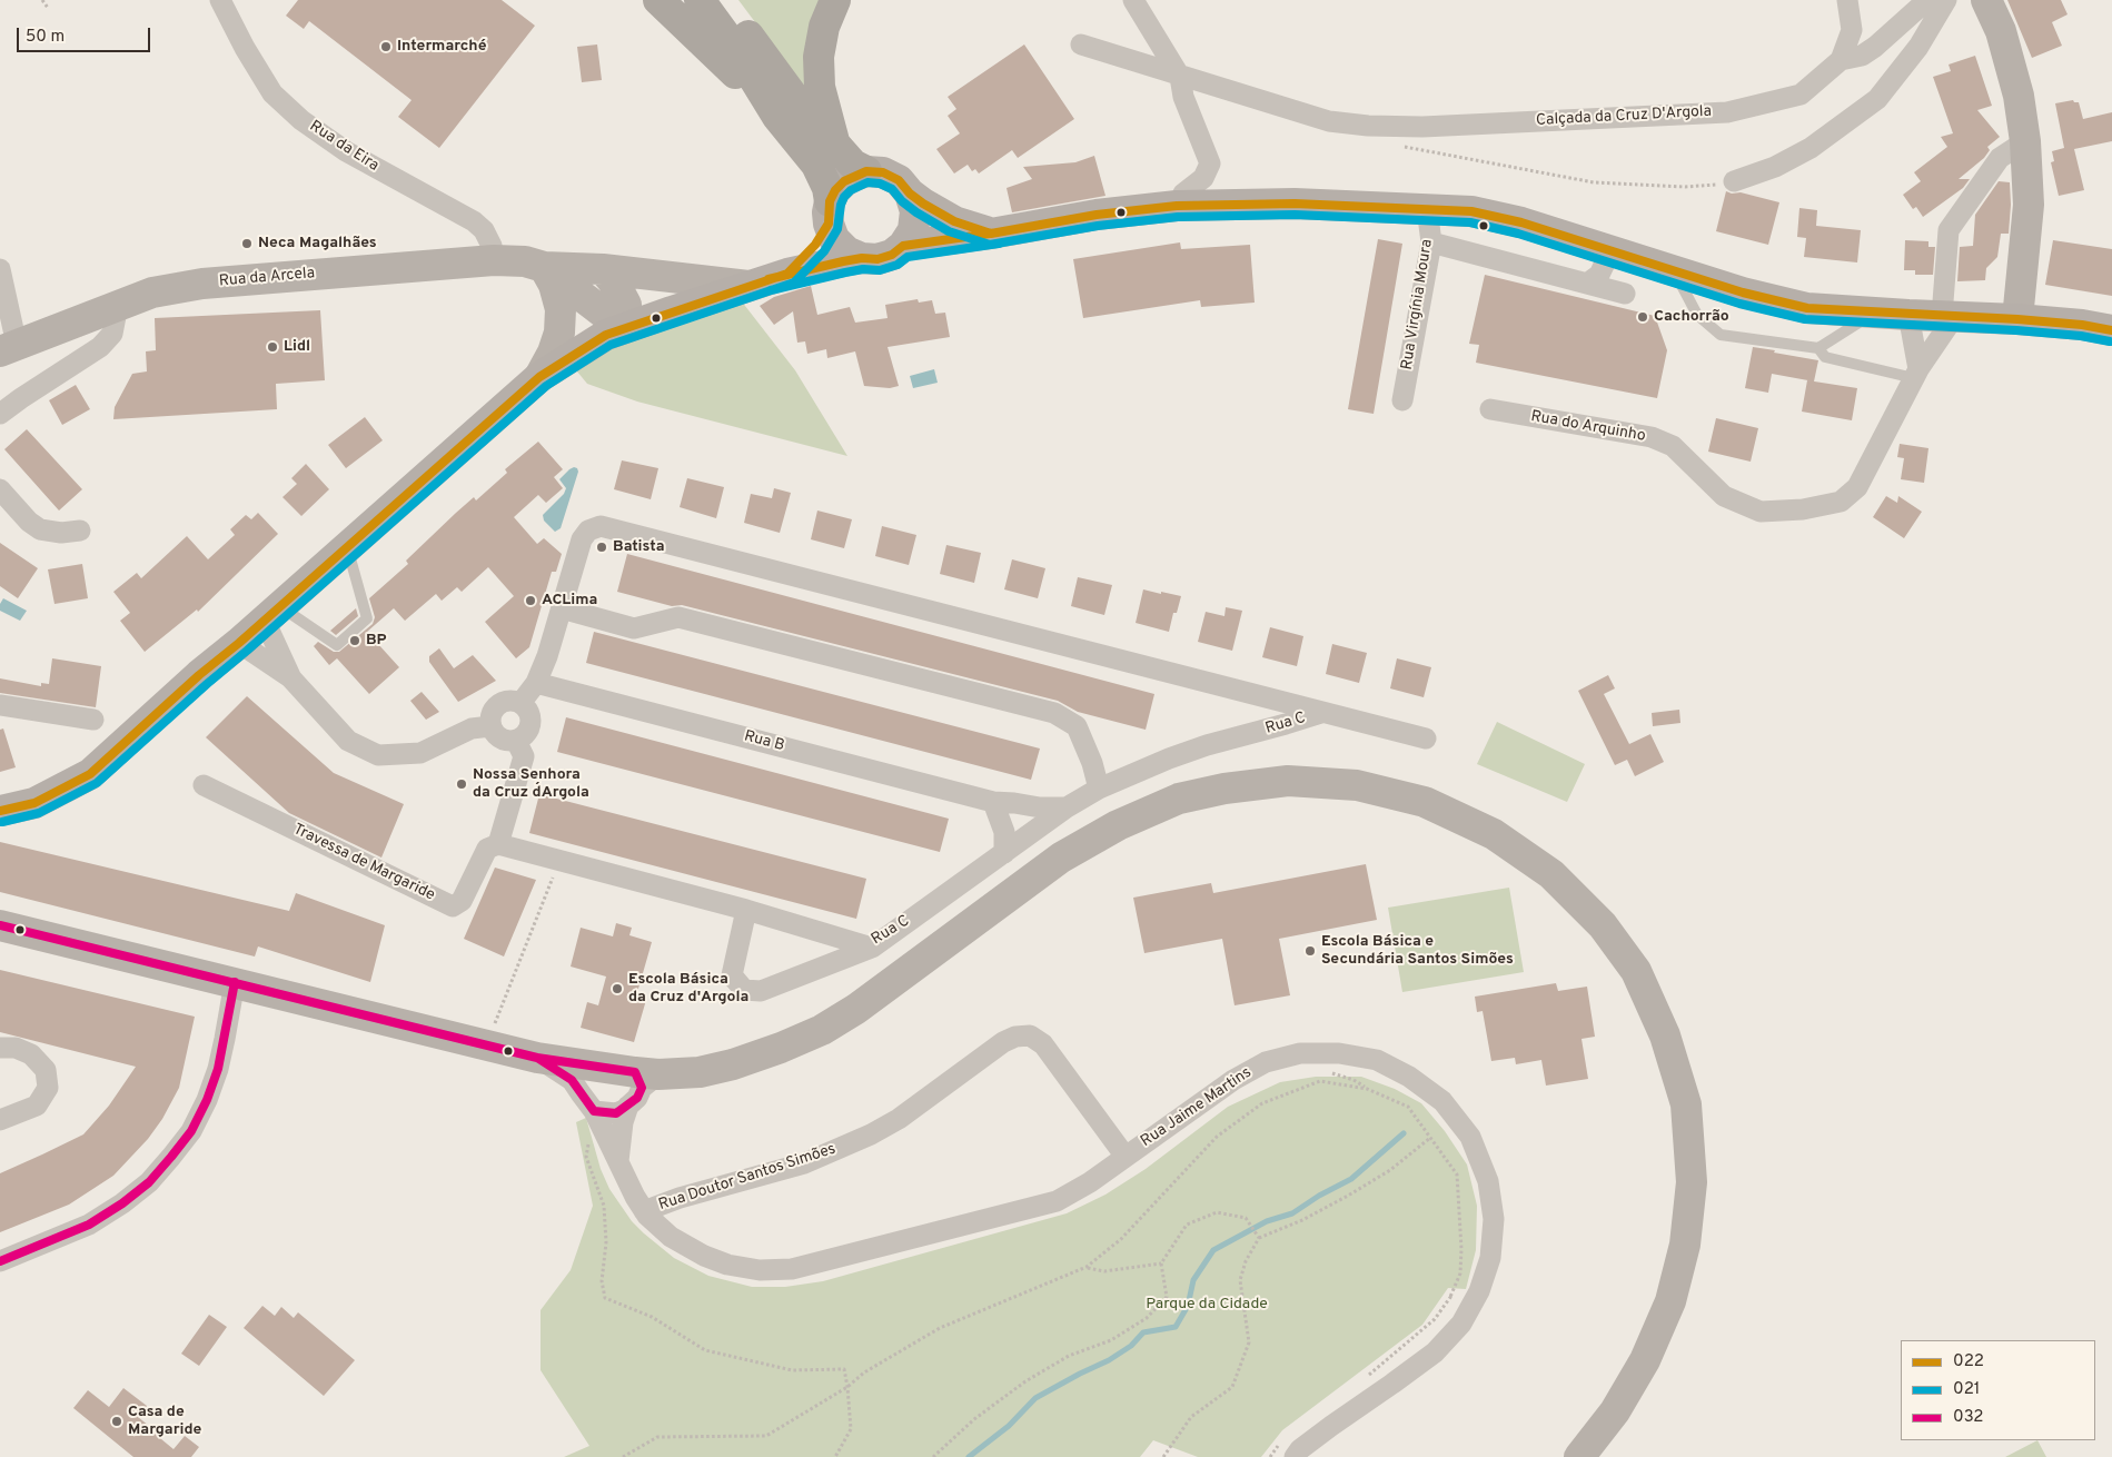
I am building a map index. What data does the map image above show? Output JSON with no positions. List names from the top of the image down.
{
  "streets": {
    "street": [
      "Calçada da Cruz D'Argola",
      "Rua da Eira",
      "Rua da Arcela",
      "Rua Virgínia Moura",
      "Rua do Arquinho",
      "Rua C",
      "Rua B",
      "Travessa de Margaride",
      "Rua Jaime Martins",
      "Rua Doutor Santos Simões"
    ]
  },
  "crossings": [
    ["Rua da Eira", "Rua da Arcela"],
    ["Rua C", "Rua B"],
    ["Rua C", "Travessa de Margaride"],
    ["Rua Jaime Martins", "Rua Doutor Santos Simões"]
  ],
  "parks": ["Parque da Cidade"],
  "places": [
    "Intermarché",
    "Neca Magalhães",
    "Cachorrão",
    "Lidl",
    "Batista",
    "ACLima",
    "BP",
    "Nossa Senhora da Cruz d´Argola",
    "Escola Básica e Secundária Santos Simões",
    "Escola Básica da Cruz d'Argola",
    "Casa de Margaride"
  ],
  "lines": ["transit line 022", "transit line 021", "transit line 032"],
  "legend": ["022", "021", "032"],
  "scale_bar": "50 m"
}
